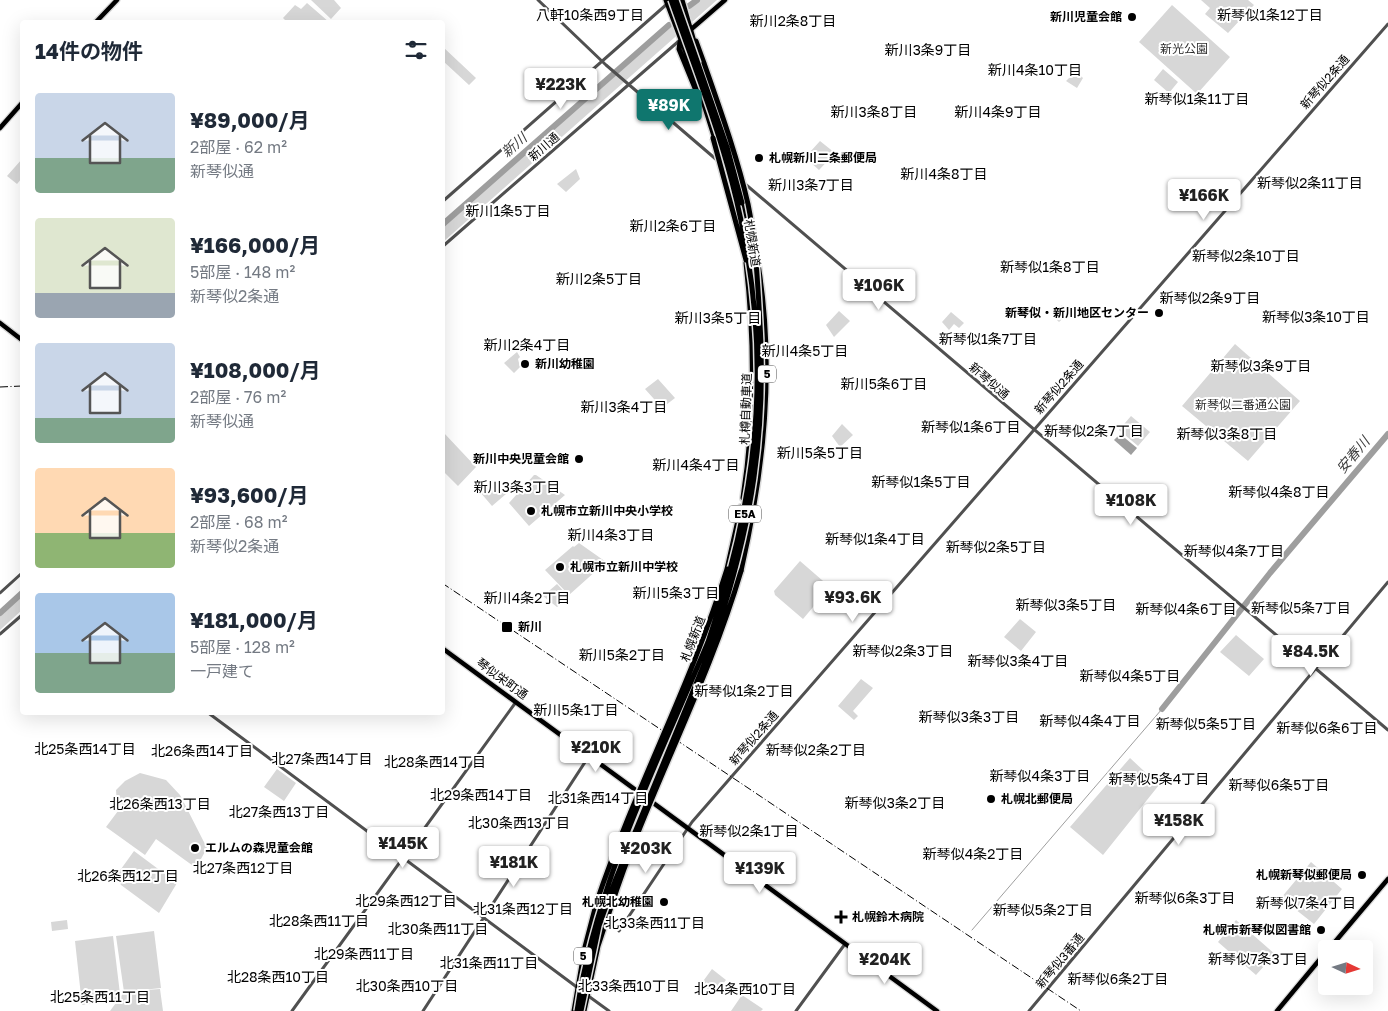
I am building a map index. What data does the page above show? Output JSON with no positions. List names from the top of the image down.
{
  "streets": {
    "highway": [
      "札幌新道",
      "5",
      "札樽自動車道",
      "E5A"
    ],
    "main road": ["琴似栄町通"],
    "street": [
      "新琴似2条通",
      "新川通",
      "新琴似通",
      "新琴似3番通"
    ]
  },
  "crossings": [
    ["新琴似2条通", "新琴似通"],
    ["新琴似2条通", "琴似栄町通"],
    ["新川通", "札幌新道"],
    ["新川通", "新琴似通"],
    ["新川通", "札樽自動車道"],
    ["札幌新道", "新琴似通"],
    ["札幌新道", "札樽自動車道"],
    ["新琴似通", "新琴似3番通"]
  ],
  "districts": [
    "八軒10条西9丁目",
    "新琴似1条12丁目",
    "新川2条8丁目",
    "新川3条9丁目",
    "新川4条10丁目",
    "新琴似1条11丁目",
    "新川3条8丁目",
    "新川4条9丁目",
    "新川4条8丁目",
    "新琴似2条11丁目",
    "新川3条7丁目",
    "新川1条5丁目",
    "新川2条6丁目",
    "新琴似2条10丁目",
    "新琴似1条8丁目",
    "新川2条5丁目",
    "新琴似2条9丁目",
    "新琴似3条10丁目",
    "新川3条5丁目",
    "新琴似1条7丁目",
    "新川2条4丁目",
    "新川4条5丁目",
    "新琴似3条9丁目",
    "新川5条6丁目",
    "新川3条4丁目",
    "新琴似1条6丁目",
    "新琴似2条7丁目",
    "新琴似3条8丁目",
    "新川5条5丁目",
    "新川4条4丁目",
    "新琴似1条5丁目",
    "新川3条3丁目",
    "新琴似4条8丁目",
    "新川4条3丁目",
    "新琴似1条4丁目",
    "新琴似2条5丁目",
    "新琴似4条7丁目",
    "新川5条3丁目",
    "新川4条2丁目",
    "新琴似3条5丁目",
    "新琴似5条7丁目",
    "新琴似4条6丁目",
    "新琴似2条3丁目",
    "新川5条2丁目",
    "新琴似3条4丁目",
    "新琴似4条5丁目",
    "新琴似1条2丁目",
    "新川5条1丁目",
    "新琴似3条3丁目",
    "新琴似4条4丁目",
    "新琴似5条5丁目",
    "新琴似6条6丁目",
    "北25条西14丁目",
    "新琴似2条2丁目",
    "北26条西14丁目",
    "北27条西14丁目",
    "北28条西14丁目",
    "新琴似4条3丁目",
    "新琴似5条4丁目",
    "新琴似6条5丁目",
    "北29条西14丁目",
    "北31条西14丁目",
    "新琴似3条2丁目",
    "北26条西13丁目",
    "北27条西13丁目",
    "北30条西13丁目",
    "新琴似2条1丁目",
    "新琴似4条2丁目",
    "北27条西12丁目",
    "北26条西12丁目",
    "新琴似6条3丁目",
    "北29条西12丁目",
    "新琴似7条4丁目",
    "北31条西12丁目",
    "新琴似5条2丁目",
    "北28条西11丁目",
    "北33条西11丁目",
    "北30条西11丁目",
    "北29条西11丁目",
    "新琴似7条3丁目",
    "北31条西11丁目",
    "北28条西10丁目",
    "新琴似6条2丁目",
    "北30条西10丁目",
    "北33条西10丁目",
    "北34条西10丁目",
    "北25条西11丁目"
  ],
  "water": ["新川", "安春川"],
  "parks": ["新光公園", "新琴似二番通公園"],
  "places": {
    "other": [
      "新川児童会館",
      "札幌新川二条郵便局",
      "新琴似・新川地区センター",
      "新川幼稚園",
      "新川中央児童会館",
      "札幌市立新川中央小学校",
      "札幌市立新川中学校",
      "札幌北郵便局",
      "エルムの森児童会館",
      "札幌新琴似郵便局",
      "札幌北幼稚園",
      "札幌市新琴似図書館"
    ],
    "transit": ["新川"],
    "health": ["札幌鈴木病院"]
  },
  "north": "right",
  "page": {
    "heading": "14件の物件",
    "price": [
      "¥223K",
      "¥89K",
      "¥166K",
      "¥106K",
      "¥108K",
      "¥93.6K",
      "¥84.5K",
      "¥210K",
      "¥158K",
      "¥145K",
      "¥203K",
      "¥181K",
      "¥139K",
      "¥204K"
    ],
    "list": [
      {
        "name": "¥89,000/月",
        "note": "2部屋 · 62 m² · 新琴似通"
      },
      {
        "name": "¥166,000/月",
        "note": "5部屋 · 148 m² · 新琴似2条通"
      },
      {
        "name": "¥108,000/月",
        "note": "2部屋 · 76 m² · 新琴似通"
      },
      {
        "name": "¥93,600/月",
        "note": "2部屋 · 68 m² · 新琴似2条通"
      },
      {
        "name": "¥181,000/月",
        "note": "5部屋 · 128 m² · 一戸建て"
      }
    ]
  }
}
